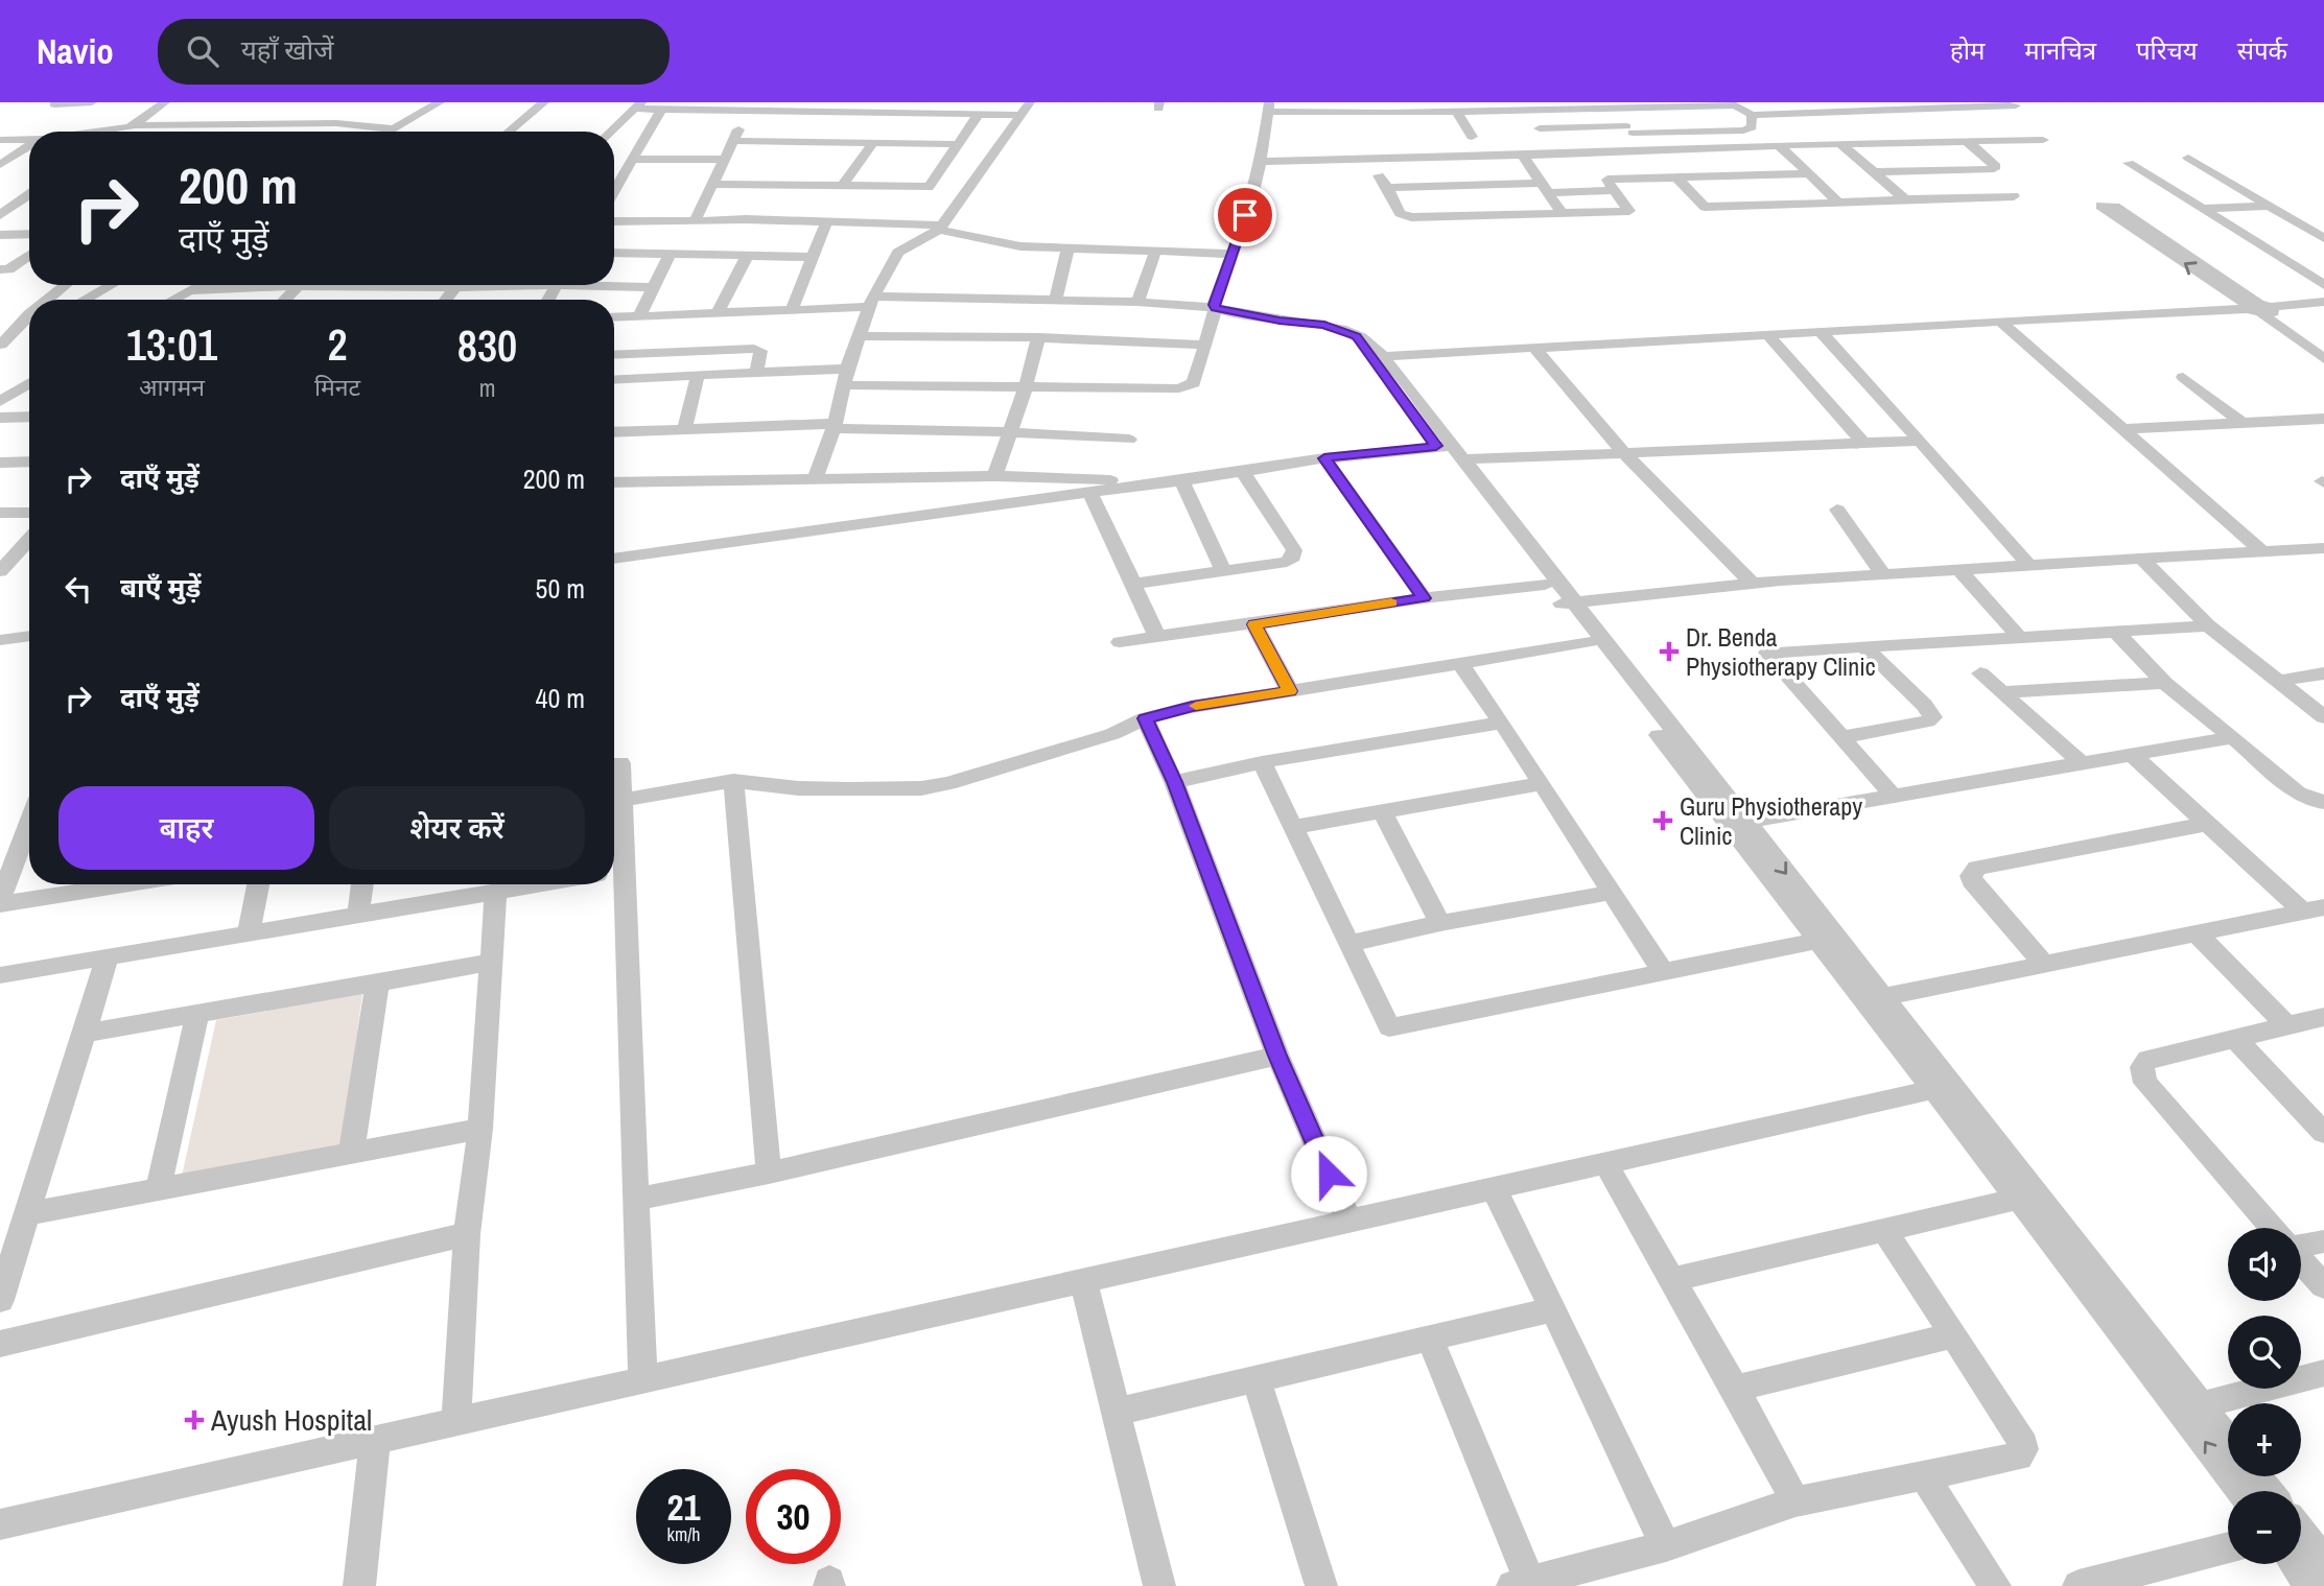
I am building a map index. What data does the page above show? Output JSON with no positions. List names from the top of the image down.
{
  "places": {
    "health": ["Dr. Benda Physiotherapy Clinic", "Guru Physiotherapy Clinic", "Ayush Hospital"]
  },
  "page": {
    "header": "Navio",
    "search": "यहाँ खोजें",
    "nav": [
      "होम",
      "मानचित्र",
      "परिचय",
      "संपर्क"
    ],
    "turn": ["200 m", "दाएँ मुड़ें"],
    "eta": [
      "13:01",
      "आगमन",
      "2",
      "मिनट",
      "830",
      "m"
    ],
    "list": [
      {
        "name": "दाएँ मुड़ें",
        "value": "200 m"
      },
      {
        "name": "बाएँ मुड़ें",
        "value": "50 m"
      },
      {
        "name": "दाएँ मुड़ें",
        "value": "40 m"
      }
    ],
    "buttons": ["बाहर", "शेयर करें"],
    "map_buttons": ["+", "−"],
    "speed": "21 km/h",
    "limit": "30"
  }
}
